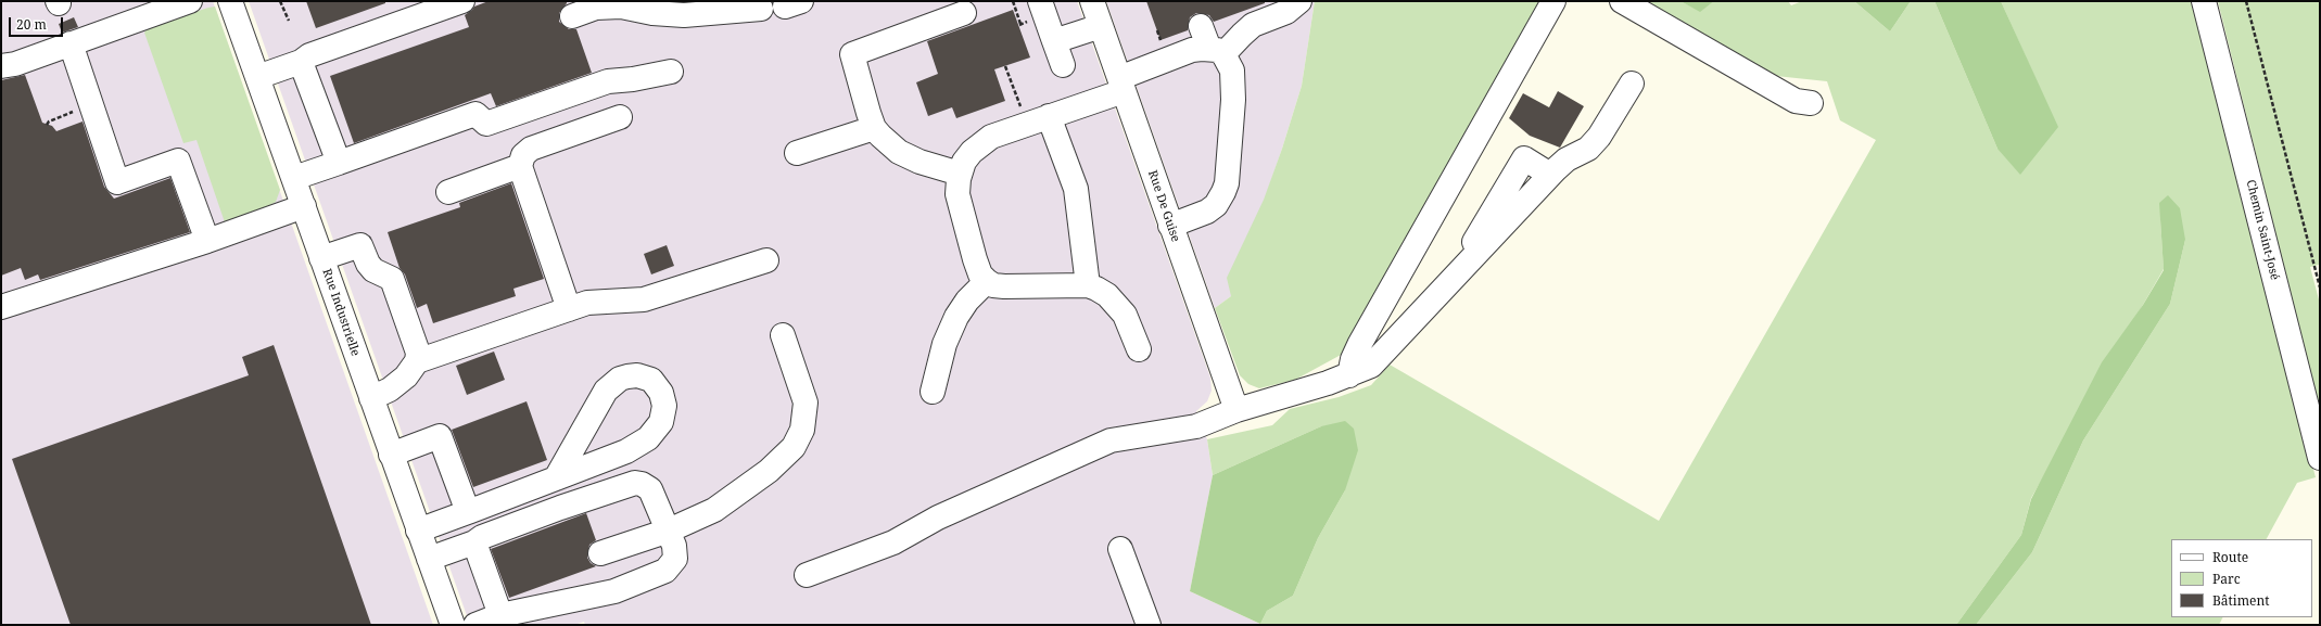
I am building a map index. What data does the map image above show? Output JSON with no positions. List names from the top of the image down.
{
  "streets": {
    "street": ["Rue De Guise", "Chemin Saint-José", "Rue Industrielle"]
  },
  "legend": ["Route", "Parc", "Bâtiment"],
  "scale_bar": "20 m"
}
